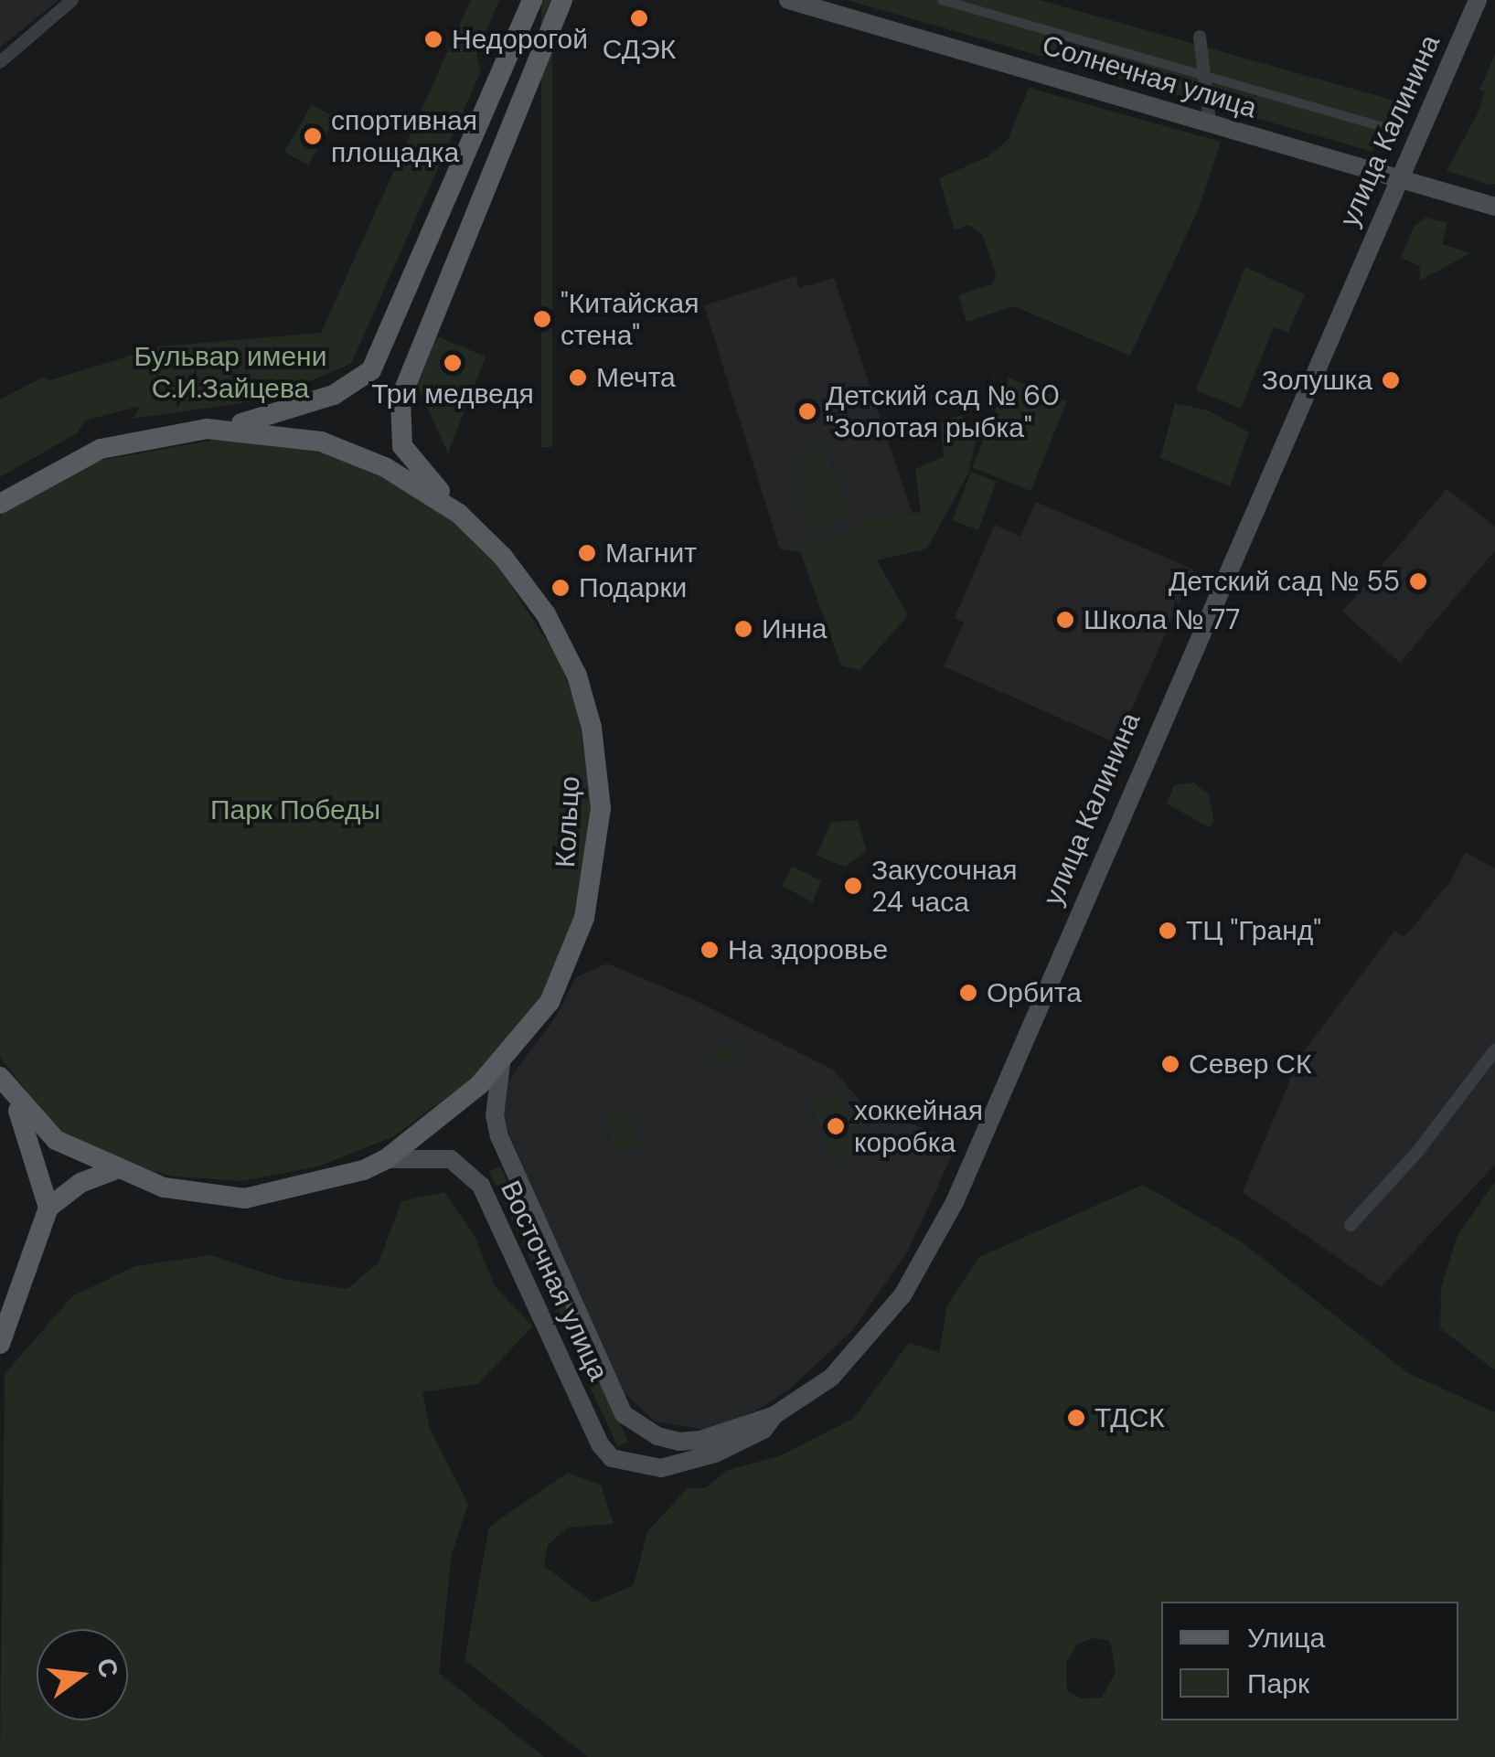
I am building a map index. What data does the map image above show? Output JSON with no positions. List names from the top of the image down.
{
  "streets": {
    "main road": [
      "Солнечная улица",
      "улица Калинина",
      "Кольцо",
      "Восточная улица"
    ]
  },
  "crossings": [
    ["Солнечная улица", "улица Калинина"],
    ["улица Калинина", "Восточная улица"],
    ["Кольцо", "Восточная улица"]
  ],
  "parks": ["Бульвар имени С.И.Зайцева", "Парк Победы"],
  "places": [
    "СДЭК",
    "Недорогой",
    "спортивная площадка",
    "\"Китайская стена\"",
    "Три медведя",
    "Мечта",
    "Золушка",
    "Детский сад № 60 \"Золотая рыбка\"",
    "Магнит",
    "Детский сад № 55",
    "Подарки",
    "Школа № 77",
    "Инна",
    "Закусочная 24 часа",
    "ТЦ \"Гранд\"",
    "На здоровье",
    "Орбита",
    "Север СК",
    "хоккейная коробка",
    "ТДСК"
  ],
  "legend": ["Улица", "Парк"],
  "north": "right"
}
